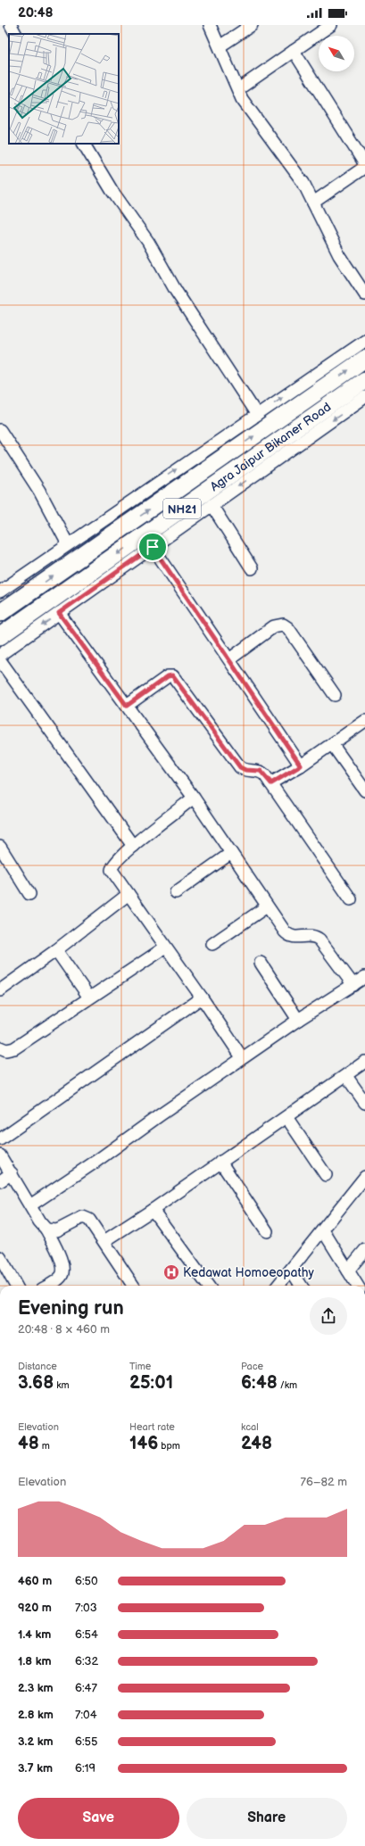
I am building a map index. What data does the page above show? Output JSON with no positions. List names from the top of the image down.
{
  "streets": {
    "highway": ["Agra Jaipur Bikaner Road", "NH21"]
  },
  "places": {
    "hospital": ["Kedawat Homoeopathy"]
  },
  "north": "top left",
  "page": {
    "status": "20:48",
    "heading": ["Evening run", "20:48 · 8 × 460 m"],
    "stats": [
      ["Distance", "3.68 km"],
      ["Time", "25:01"],
      ["Pace", "6:48 /km"],
      ["Elevation", "48 m"],
      ["Heart rate", "146 bpm"],
      ["kcal", "248"]
    ],
    "chart": ["Elevation", "76–82 m"],
    "list": [
      {
        "name": "460 m",
        "note": "6:50"
      },
      {
        "name": "920 m",
        "note": "7:03"
      },
      {
        "name": "1.4 km",
        "note": "6:54"
      },
      {
        "name": "1.8 km",
        "note": "6:32"
      },
      {
        "name": "2.3 km",
        "note": "6:47"
      },
      {
        "name": "2.8 km",
        "note": "7:04"
      },
      {
        "name": "3.2 km",
        "note": "6:55"
      },
      {
        "name": "3.7 km",
        "note": "6:19"
      }
    ],
    "buttons": ["Save", "Share"]
  }
}
